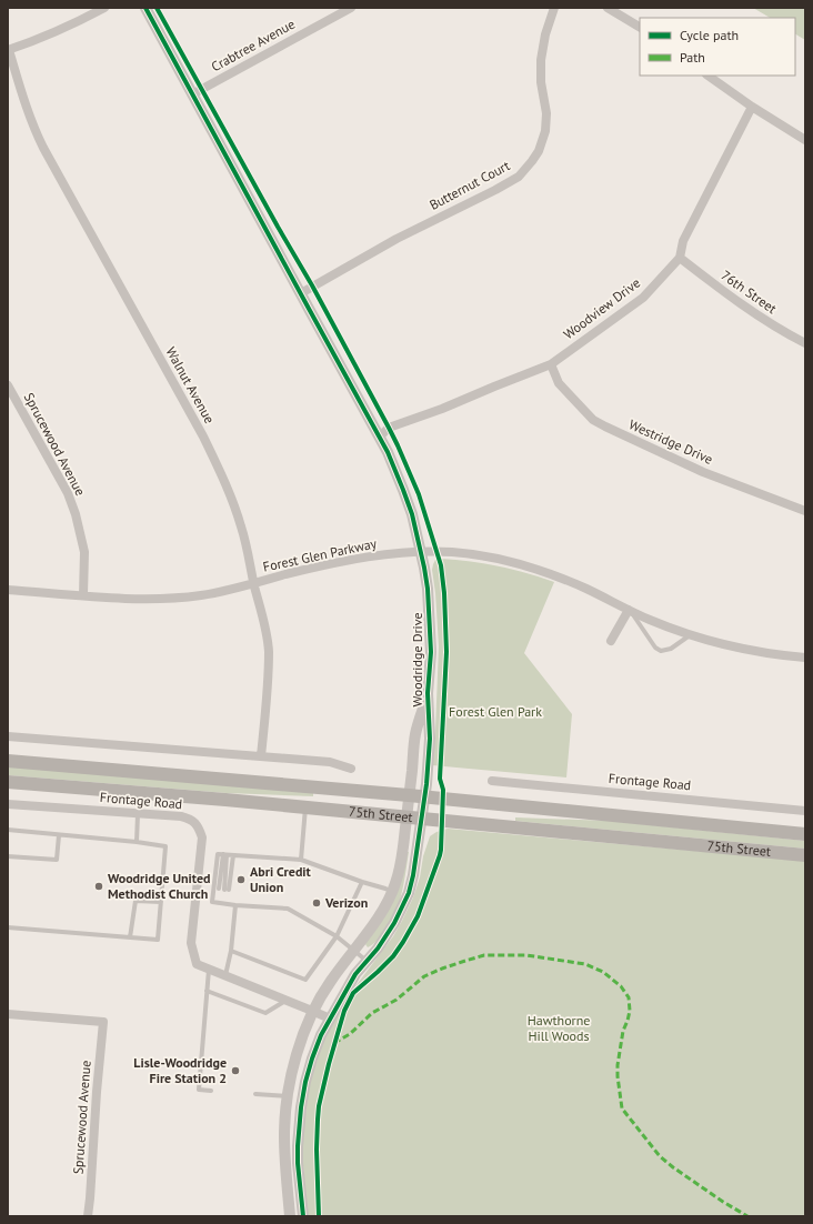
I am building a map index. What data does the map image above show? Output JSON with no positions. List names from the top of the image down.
{
  "streets": {
    "main road": ["75th Street"],
    "street": [
      "Crabtree Avenue",
      "Butternut Court",
      "76th Street",
      "Woodview Drive",
      "Walnut Avenue",
      "Westridge Drive",
      "Sprucewood Avenue",
      "Forest Glen Parkway",
      "Woodridge Drive",
      "Frontage Road"
    ]
  },
  "crossings": [
    ["Crabtree Avenue", "Woodridge Drive"],
    ["Butternut Court", "Woodridge Drive"],
    ["76th Street", "Woodview Drive"],
    ["Woodview Drive", "Westridge Drive"],
    ["Woodview Drive", "Woodridge Drive"],
    ["Walnut Avenue", "Forest Glen Parkway"],
    ["Sprucewood Avenue", "Forest Glen Parkway"],
    ["Forest Glen Parkway", "Woodridge Drive"],
    ["Woodridge Drive", "Frontage Road"],
    ["Woodridge Drive", "75th Street"]
  ],
  "parks": ["Forest Glen Park", "Hawthorne Hill Woods"],
  "places": [
    "Abri Credit Union",
    "Woodridge United Methodist Church",
    "Verizon",
    "Lisle-Woodridge Fire Station 2"
  ],
  "legend": ["Cycle path", "Path"]
}
